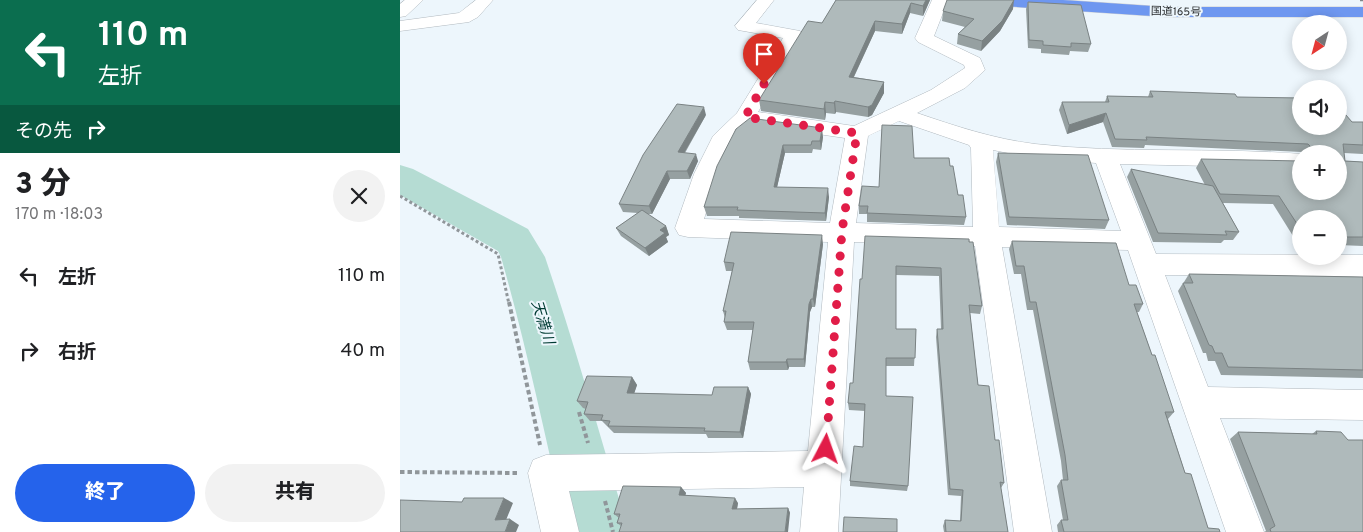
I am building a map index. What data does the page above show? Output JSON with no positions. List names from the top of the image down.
{
  "streets": {
    "highway": ["国道165号"]
  },
  "water": ["天満川"],
  "north": "bottom left",
  "page": {
    "turn": ["110 m", "左折"],
    "map_buttons": ["+", "−"],
    "then": "その先",
    "heading": ["3 分", "170 m · 18:03"],
    "list": [
      {
        "name": "左折",
        "value": "110 m"
      },
      {
        "name": "右折",
        "value": "40 m"
      }
    ],
    "buttons": ["終了", "共有"]
  }
}
